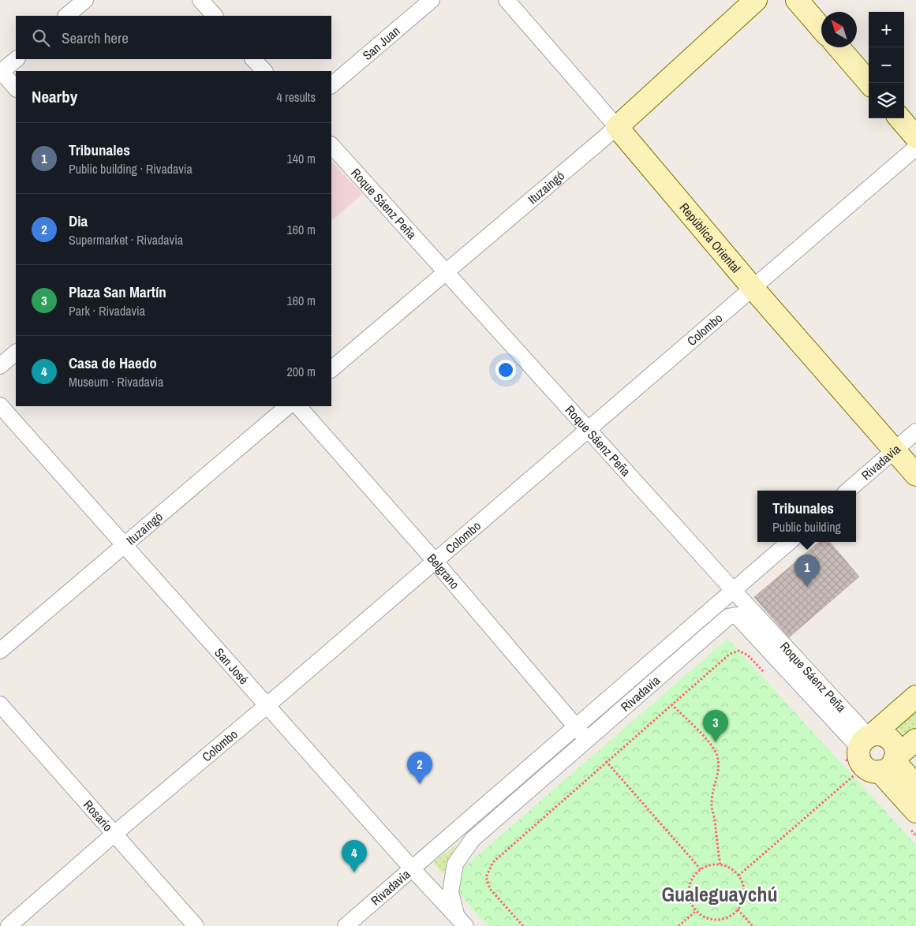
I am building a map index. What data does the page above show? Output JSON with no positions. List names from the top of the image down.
{
  "streets": {
    "street": [
      "San Juan",
      "Ituzaingó",
      "Roque Sáenz Peña",
      "República Oriental",
      "Colombo",
      "Rivadavia",
      "Belgrano",
      "San José",
      "Rosario"
    ]
  },
  "crossings": [
    ["Ituzaingó", "Roque Sáenz Peña"],
    ["Ituzaingó", "República Oriental"],
    ["Ituzaingó", "San José"],
    ["Roque Sáenz Peña", "Colombo"],
    ["Roque Sáenz Peña", "Rivadavia"],
    ["República Oriental", "Colombo"],
    ["República Oriental", "Rivadavia"],
    ["Colombo", "Belgrano"],
    ["Colombo", "San José"],
    ["Colombo", "Rosario"],
    ["Rivadavia", "Belgrano"],
    ["Rivadavia", "San José"]
  ],
  "districts": ["Gualeguaychú"],
  "north": "top left",
  "page": {
    "map_buttons": ["+", "−"],
    "search": "Search here",
    "heading": ["Nearby", "4 results"],
    "list": [
      {
        "mark": "1",
        "name": "Tribunales",
        "note": "Public building · Rivadavia",
        "value": "140 m"
      },
      {
        "mark": "2",
        "name": "Dia",
        "note": "Supermarket · Rivadavia",
        "value": "160 m"
      },
      {
        "mark": "3",
        "name": "Plaza San Martín",
        "note": "Park · Rivadavia",
        "value": "160 m"
      },
      {
        "mark": "4",
        "name": "Casa de Haedo",
        "note": "Museum · Rivadavia",
        "value": "200 m"
      }
    ],
    "popup": ["Tribunales", "Public building"],
    "pins": [
      "1",
      "3",
      "2",
      "4"
    ]
  }
}
